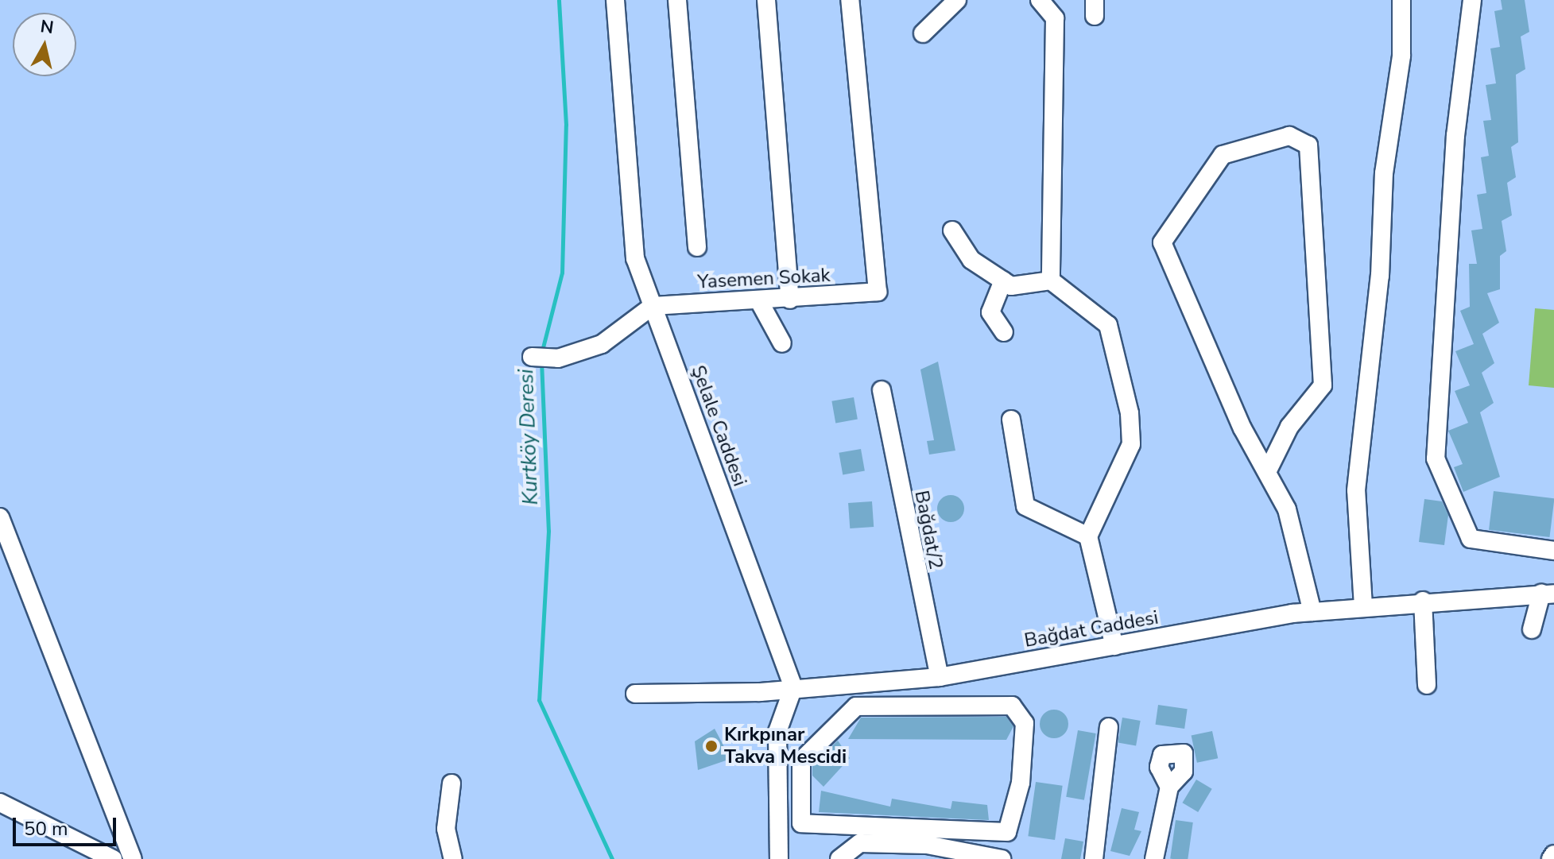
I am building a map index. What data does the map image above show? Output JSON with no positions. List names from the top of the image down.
{
  "streets": {
    "street": [
      "Yasemen Sokak",
      "Şelale Caddesi",
      "Bağdat/2",
      "Bağdat Caddesi"
    ]
  },
  "crossings": [
    ["Yasemen Sokak", "Şelale Caddesi"],
    ["Şelale Caddesi", "Bağdat Caddesi"],
    ["Bağdat/2", "Bağdat Caddesi"]
  ],
  "water": ["Kurtköy Deresi"],
  "places": ["Kırkpınar Takva Mescidi"],
  "scale_bar": "50 m",
  "north": "top"
}
